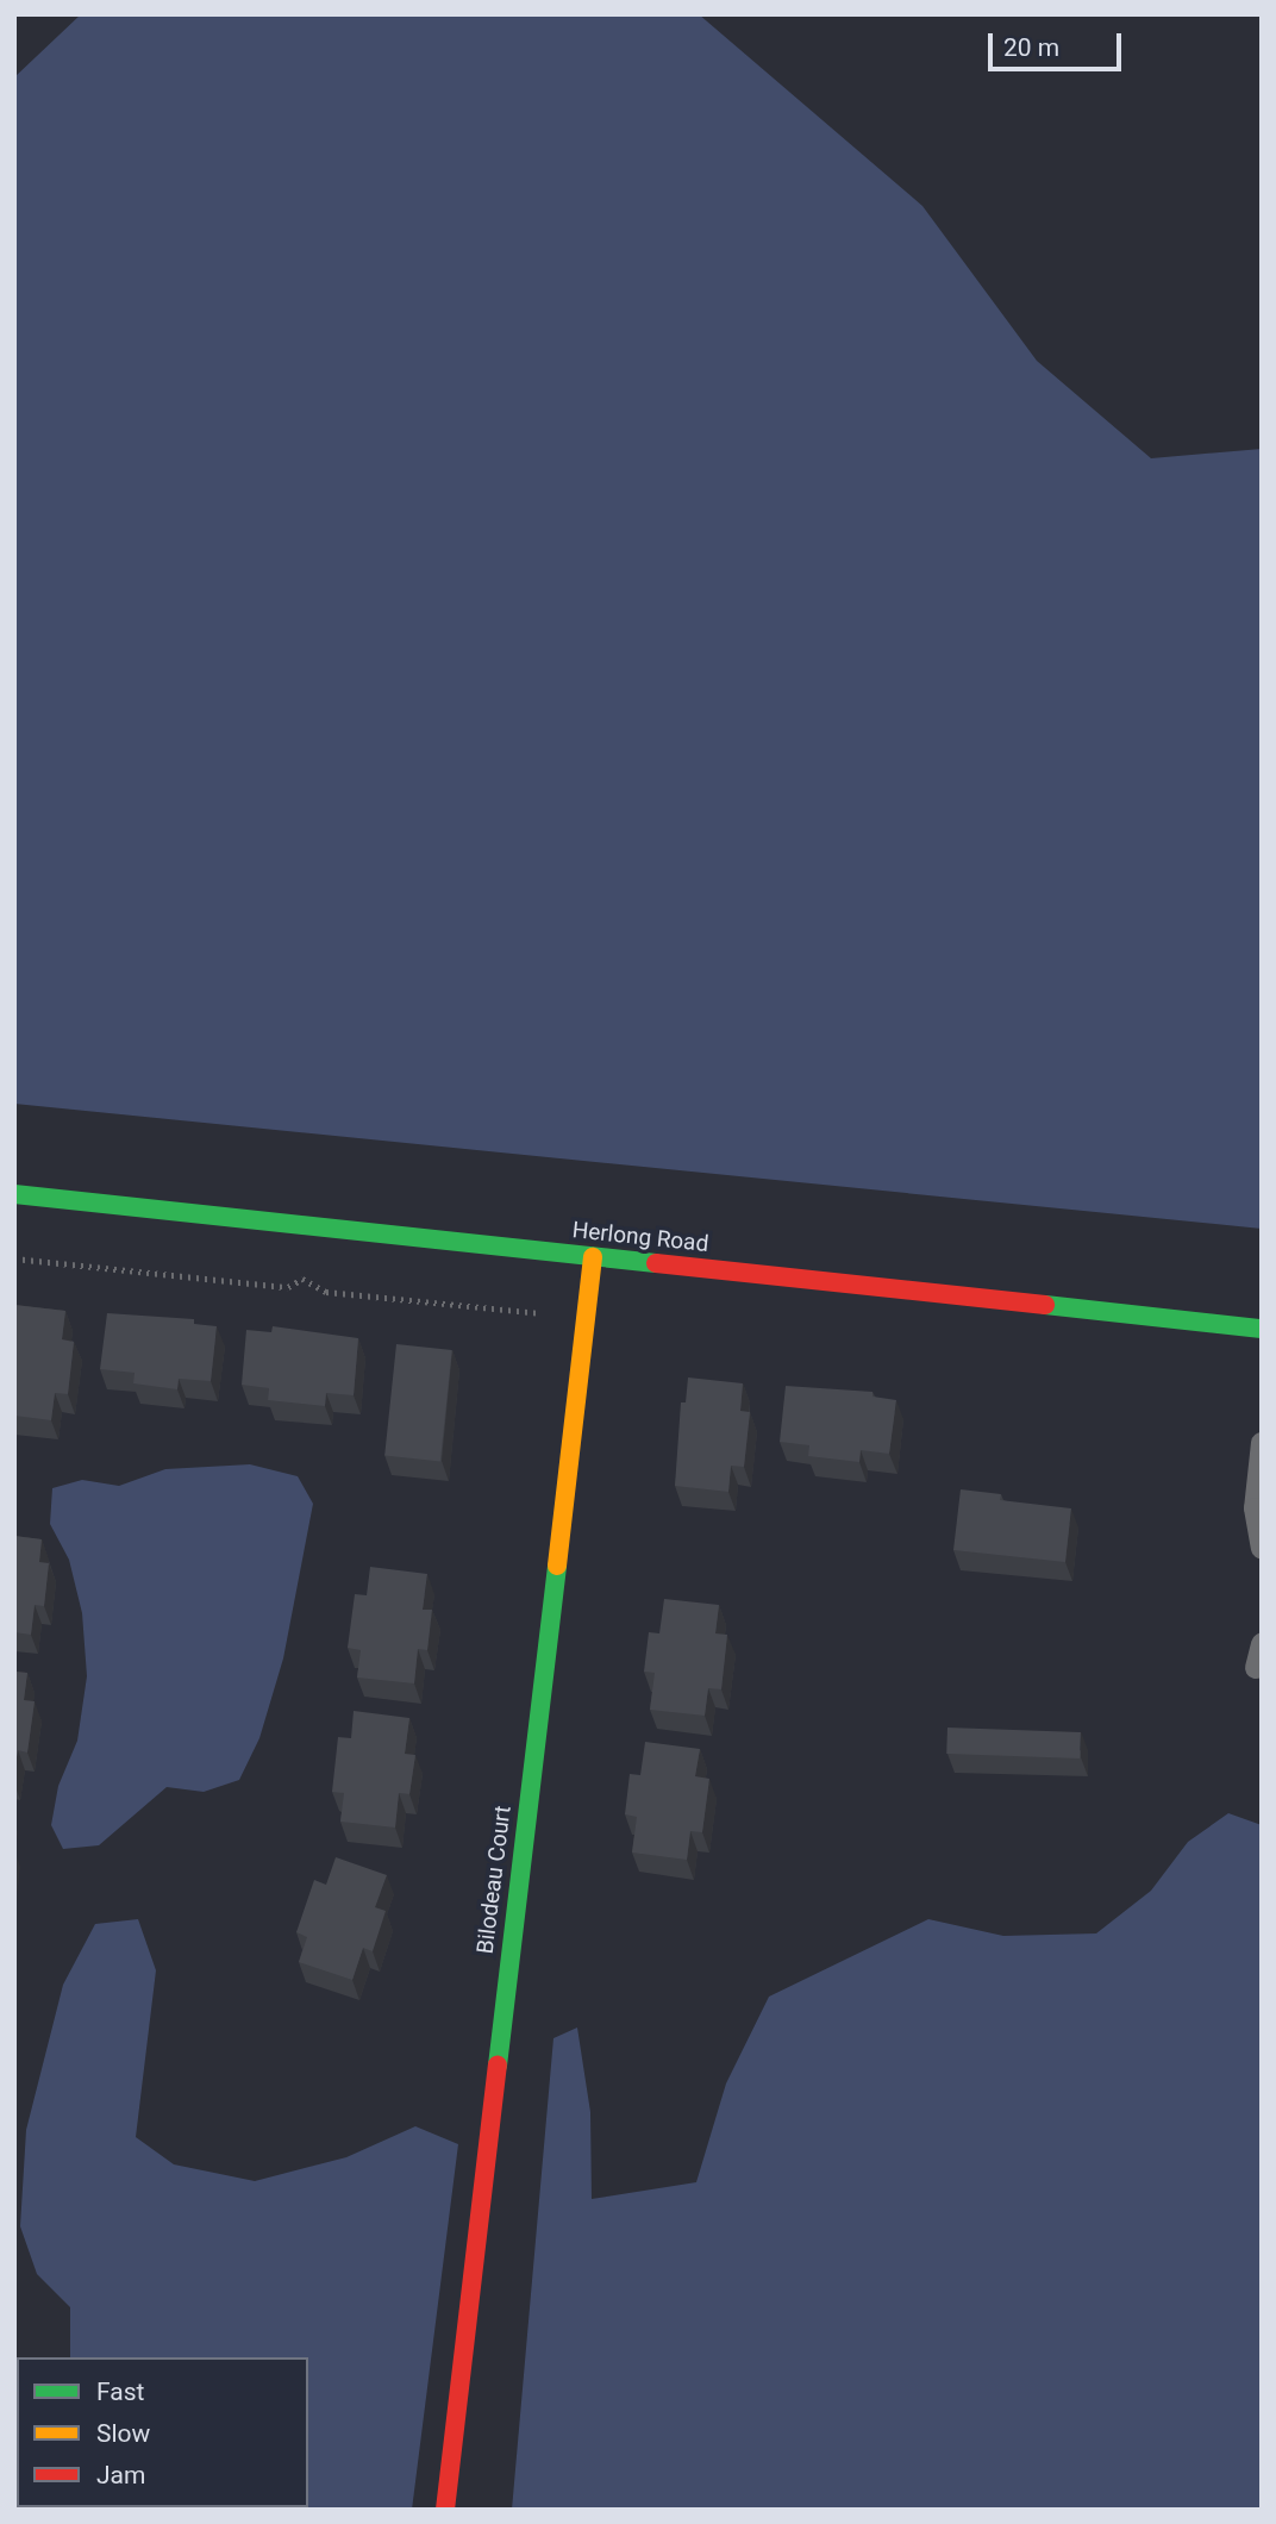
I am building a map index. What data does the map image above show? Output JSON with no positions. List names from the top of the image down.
{
  "streets": {
    "street": ["Herlong Road", "Bilodeau Court"]
  },
  "crossings": [
    ["Herlong Road", "Bilodeau Court"]
  ],
  "legend": ["Fast", "Slow", "Jam"],
  "scale_bar": "20 m"
}
